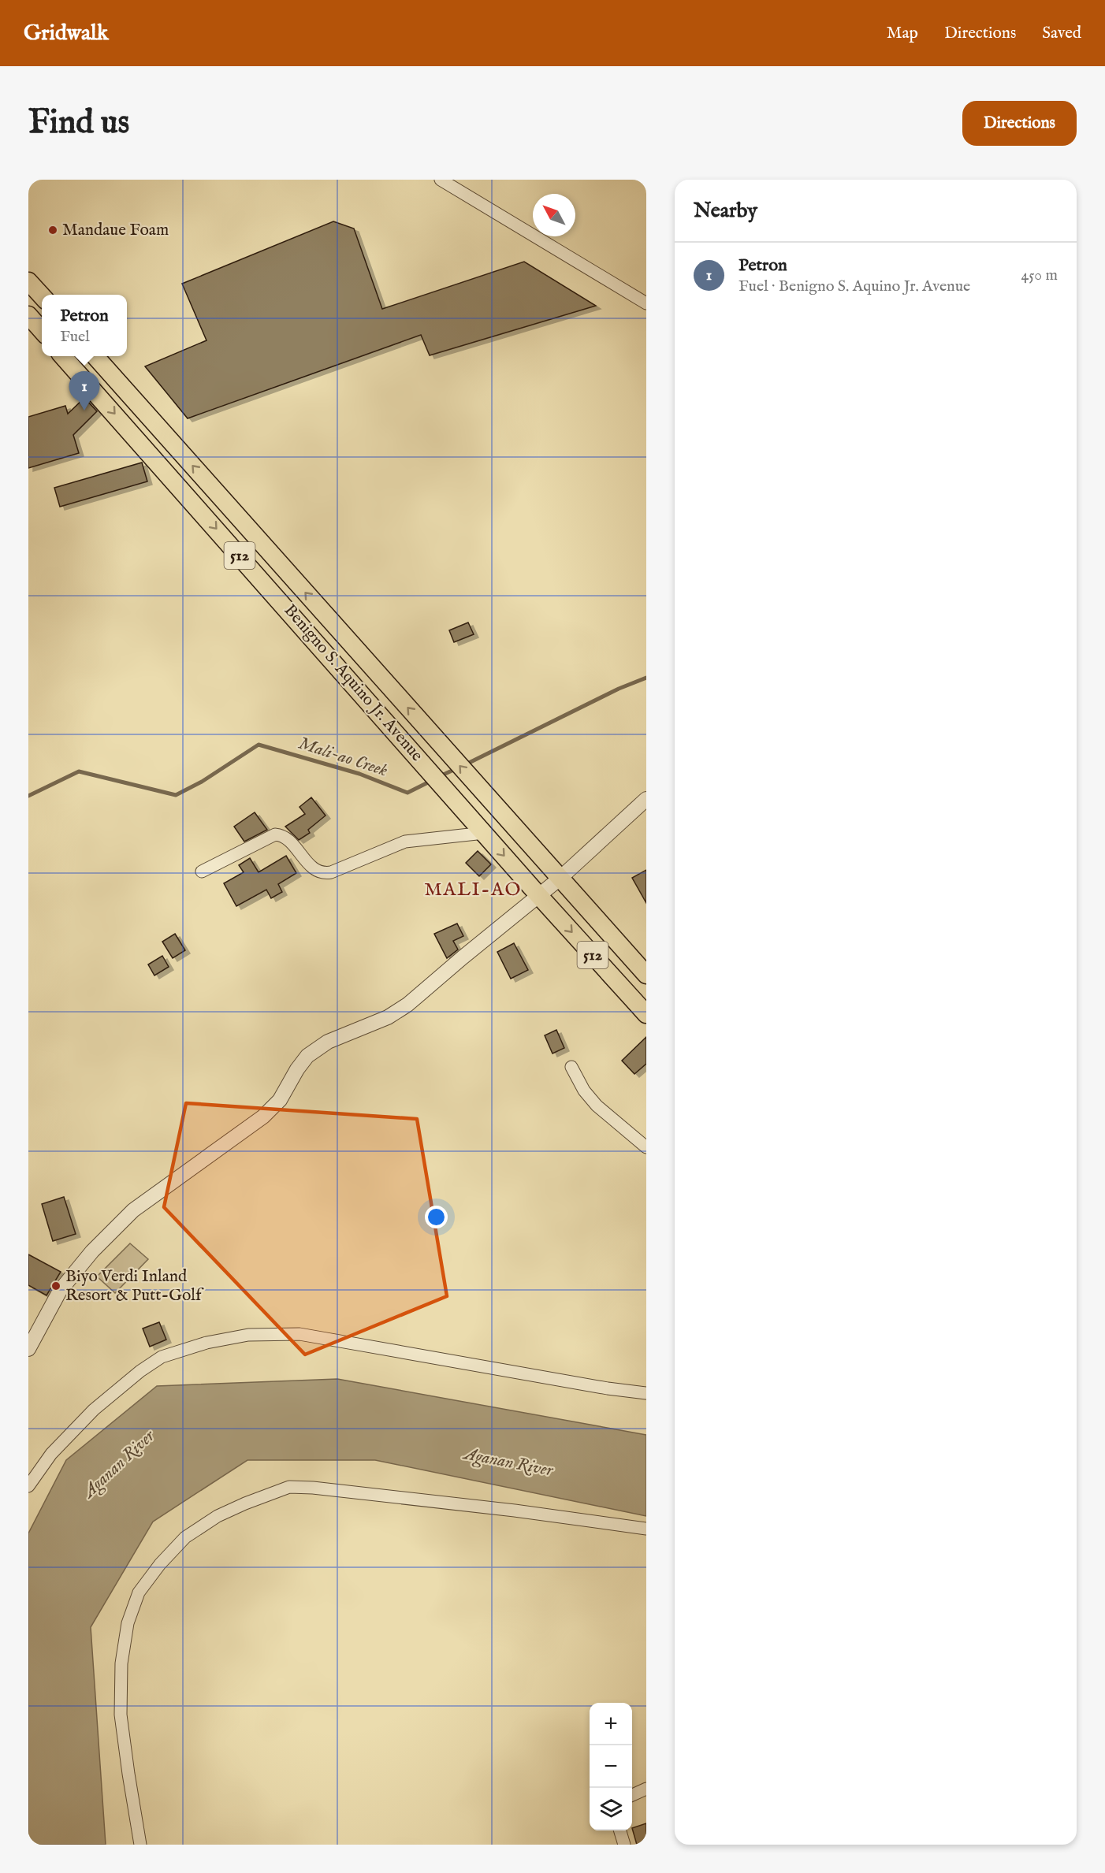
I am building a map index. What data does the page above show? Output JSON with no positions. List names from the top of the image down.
{
  "streets": {
    "main road": ["512", "Benigno S. Aquino Jr. Avenue"]
  },
  "districts": ["MALI-AO"],
  "water": ["Mali-ao Creek", "Aganan River"],
  "places": ["Mandaue Foam", "Biyo Verdi Inland Resort & Putt-Golf"],
  "north": "top left",
  "page": {
    "header": "Gridwalk",
    "nav": ["Map", "Directions", "Saved"],
    "buttons": "Directions",
    "title": "Find us",
    "heading": "Nearby",
    "list": [
      {
        "mark": "1",
        "name": "Petron",
        "note": "Fuel · Benigno S. Aquino Jr. Avenue",
        "value": "450 m"
      }
    ],
    "popup": ["Petron", "Fuel"],
    "pins": "1",
    "map_buttons": ["+", "−"]
  }
}
